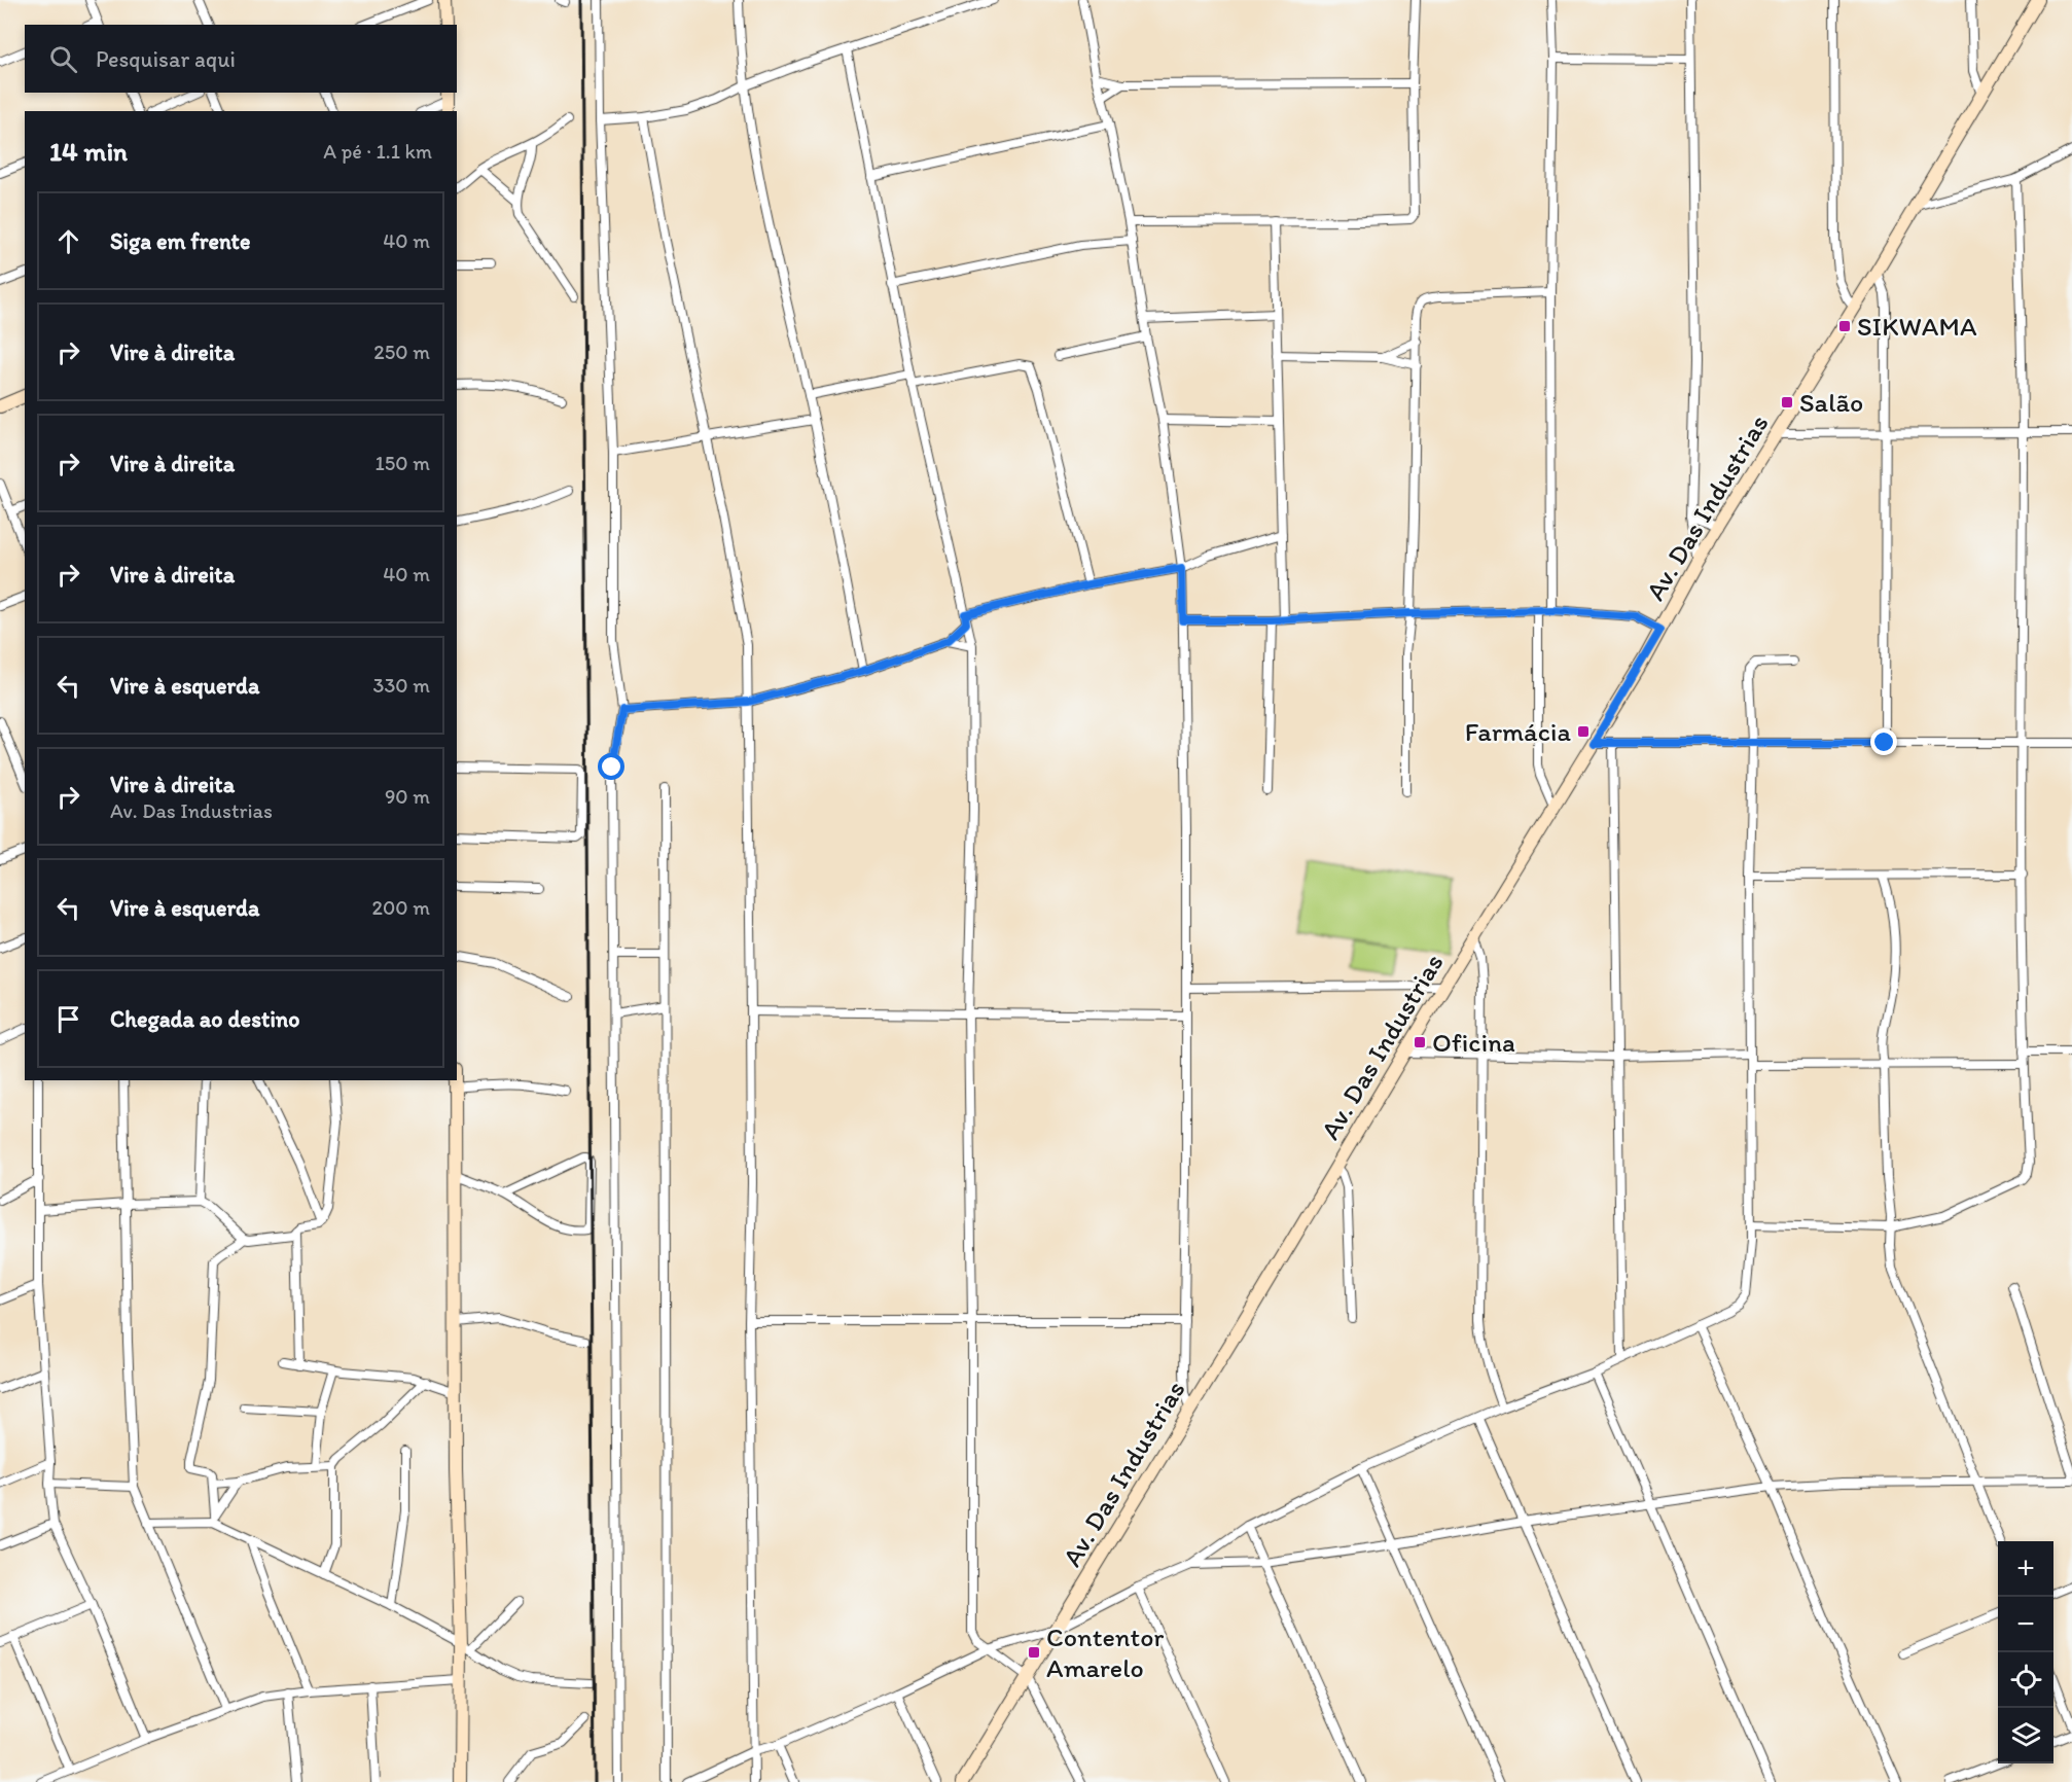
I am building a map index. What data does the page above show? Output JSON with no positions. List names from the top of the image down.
{
  "streets": {
    "main road": ["Av. Das Industrias"]
  },
  "places": {
    "transit": [
      "SIKWAMA",
      "Salão",
      "Farmácia",
      "Oficina",
      "Contentor Amarelo"
    ]
  },
  "page": {
    "search": "Pesquisar aqui",
    "heading": ["14 min", "A pé · 1.1 km"],
    "list": [
      ["Siga em frente", "40 m"],
      ["Vire à direita", "250 m"],
      ["Vire à direita", "150 m"],
      ["Vire à direita", "40 m"],
      ["Vire à esquerda", "330 m"],
      ["Vire à direita", "Av. Das Industrias", "90 m"],
      ["Vire à esquerda", "200 m"],
      "Chegada ao destino"
    ],
    "map_buttons": ["+", "−"]
  }
}
